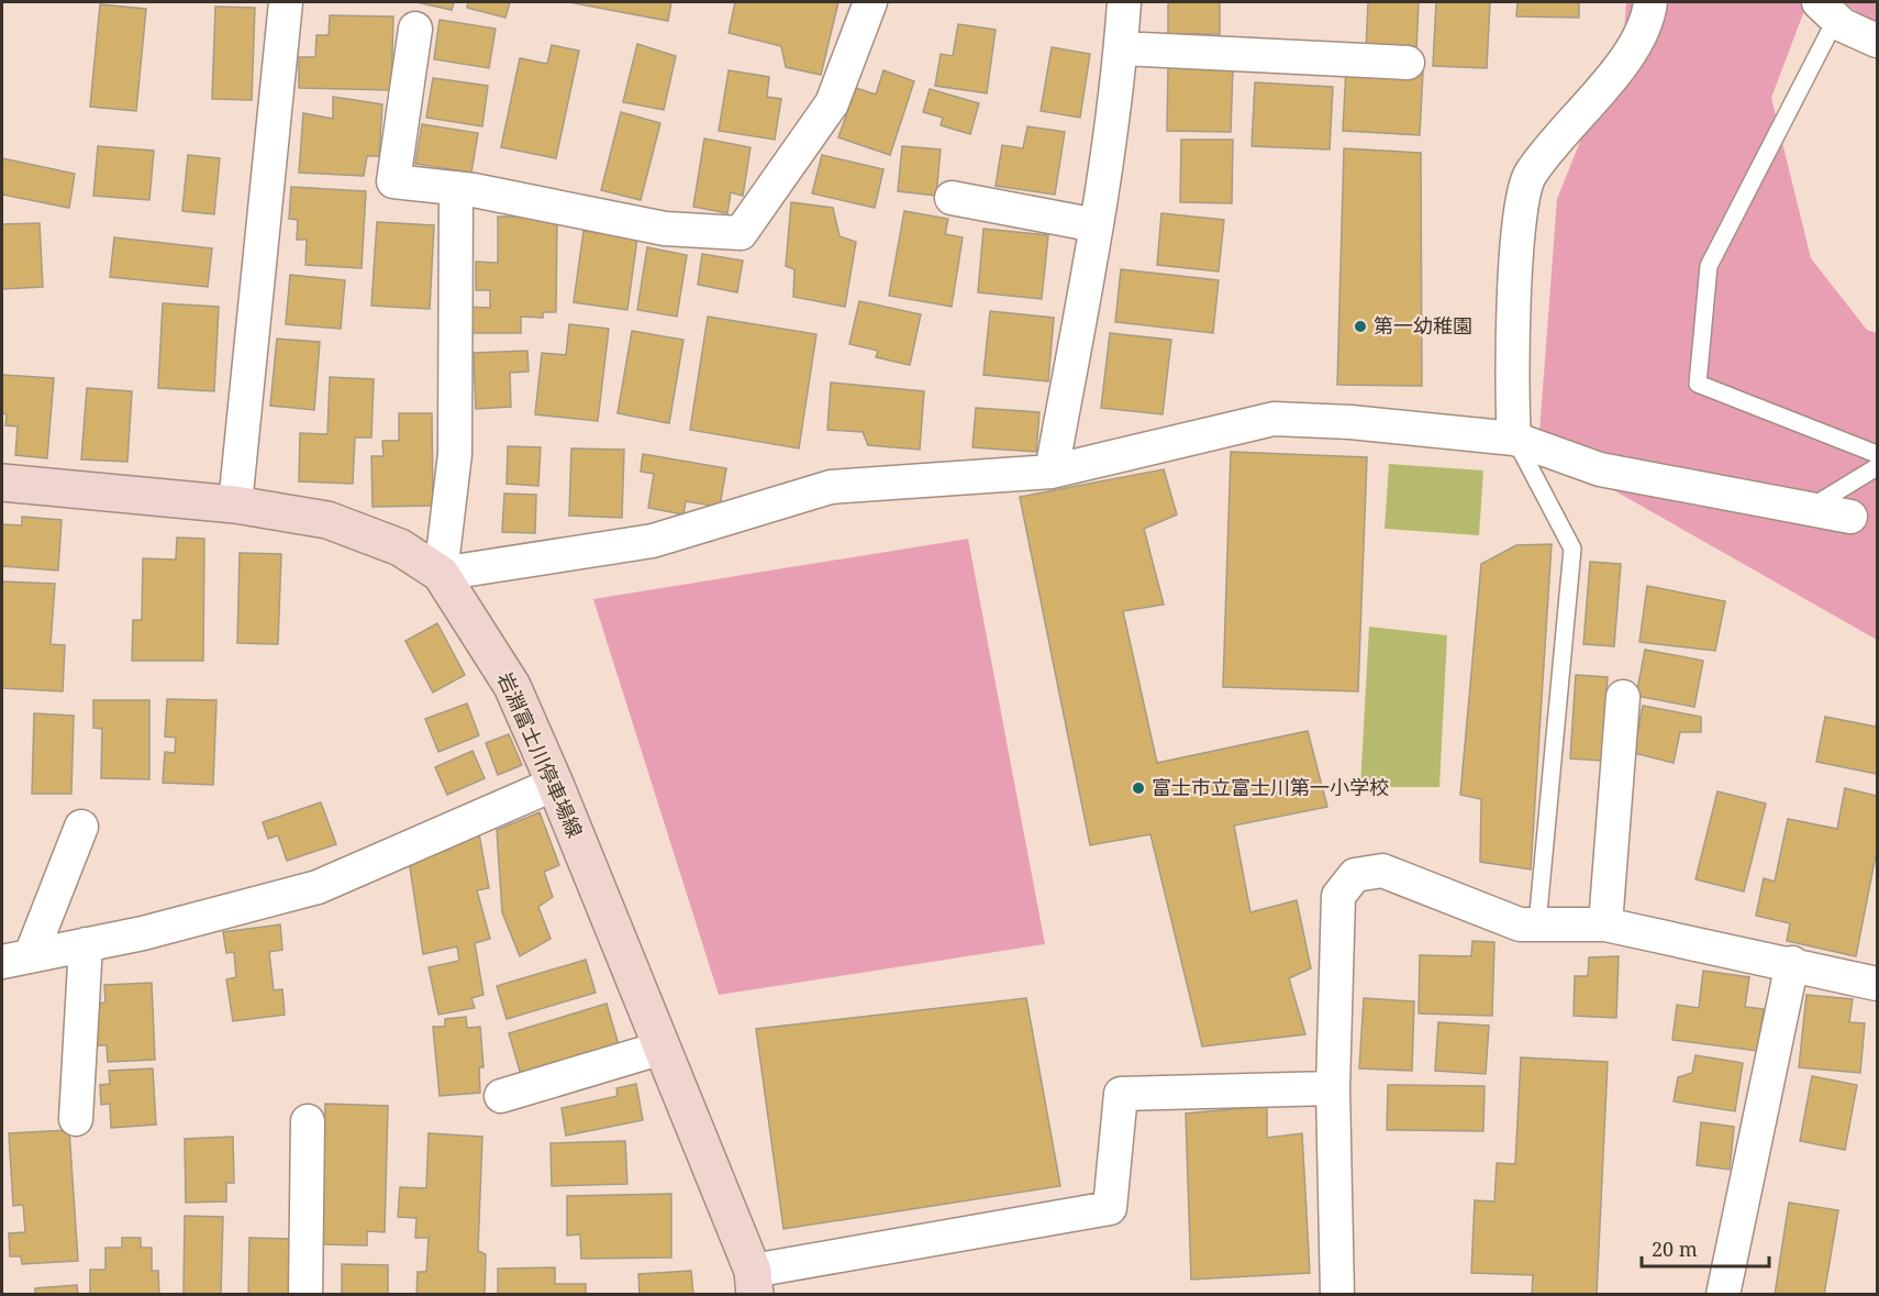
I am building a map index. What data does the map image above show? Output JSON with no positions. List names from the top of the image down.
{
  "streets": {
    "main road": ["岩淵富士川停車場線"]
  },
  "places": ["第一幼稚園", "富士市立富士川第一小学校"],
  "scale_bar": "20 m"
}
